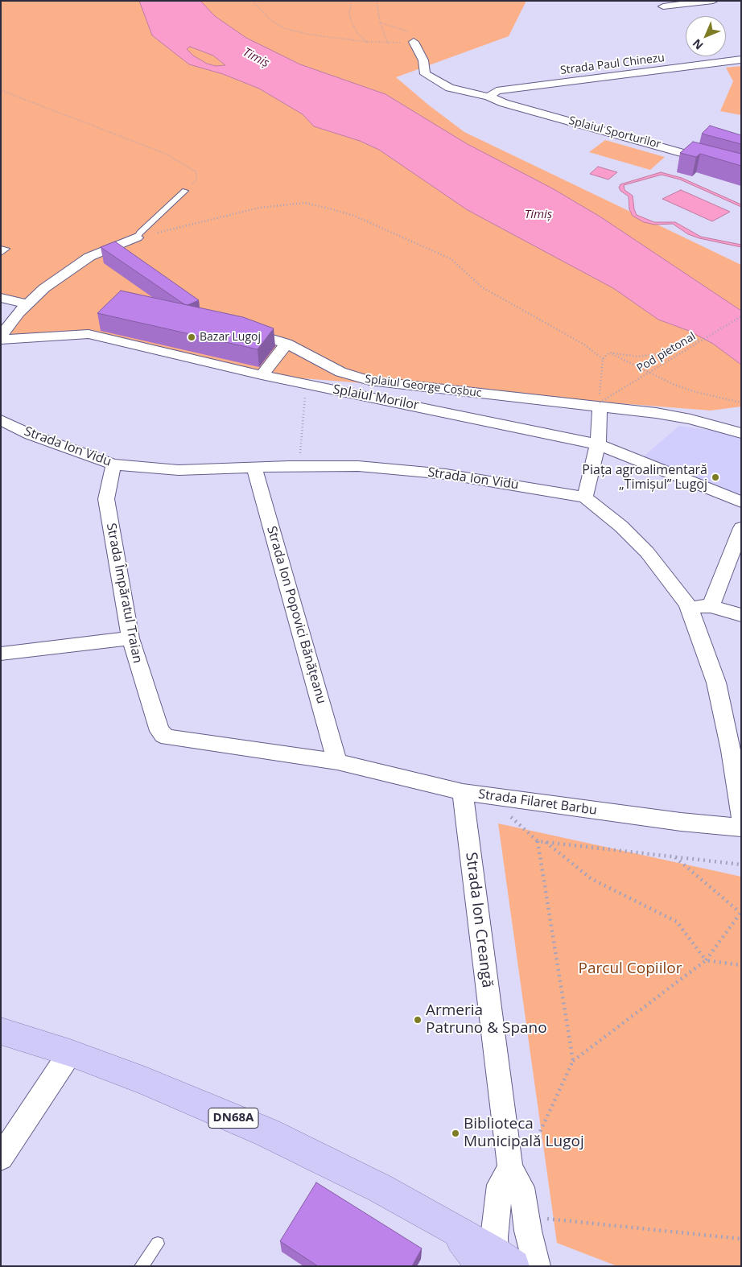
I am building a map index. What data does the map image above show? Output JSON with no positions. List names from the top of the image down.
{
  "streets": {
    "main road": ["DN68A"],
    "street": [
      "Strada Paul Chinezu",
      "Splaiul Sporturilor",
      "Splaiul George Coșbuc",
      "Splaiul Morilor",
      "Strada Ion Vidu",
      "Strada Împăratul Traian",
      "Strada Ion Popovici Bănățeanu",
      "Strada Filaret Barbu",
      "Strada Ion Creangă"
    ],
    "path": ["Pod pietonal"]
  },
  "crossings": [
    ["Strada Paul Chinezu", "Splaiul Sporturilor"],
    ["Pod pietonal", "Splaiul George Coșbuc"],
    ["Strada Ion Vidu", "Strada Împăratul Traian"],
    ["Strada Ion Vidu", "Strada Ion Popovici Bănățeanu"],
    ["Strada Împăratul Traian", "Strada Ion Popovici Bănățeanu"],
    ["Strada Împăratul Traian", "Strada Filaret Barbu"],
    ["Strada Ion Popovici Bănățeanu", "Strada Filaret Barbu"],
    ["Strada Filaret Barbu", "Strada Ion Creangă"]
  ],
  "water": ["Timiș"],
  "parks": ["Parcul Copiilor"],
  "places": [
    "Bazar Lugoj",
    "Piața agroalimentară „Timișul” Lugoj",
    "Armeria Patruno & Spano",
    "Biblioteca Municipală Lugoj"
  ],
  "north": "bottom left"
}
